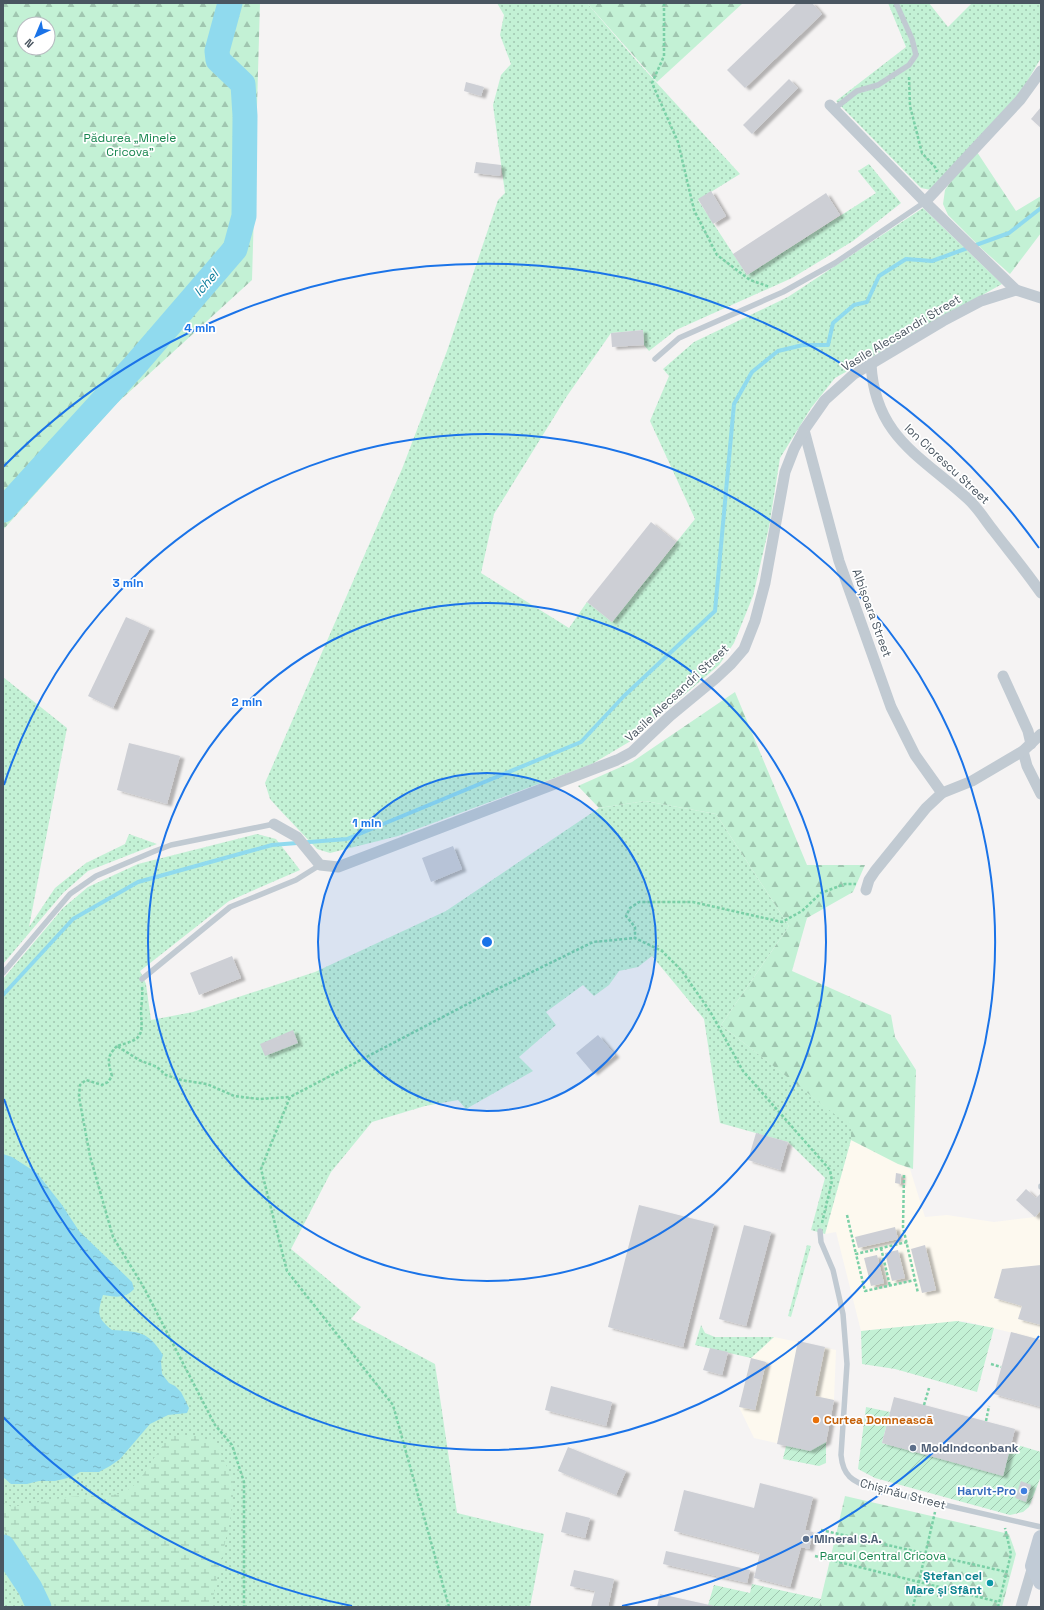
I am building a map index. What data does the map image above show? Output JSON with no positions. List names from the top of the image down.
{
  "streets": {
    "street": ["Vasile Alecsandri Street", "Ion Ciorescu Street", "Albișoara Street"],
    "lane": ["Chișinău Street"]
  },
  "crossings": [
    ["Vasile Alecsandri Street", "Ion Ciorescu Street"],
    ["Vasile Alecsandri Street", "Albișoara Street"]
  ],
  "water": ["Ichel"],
  "parks": ["Pădurea „Minele Cricova”", "Parcul Central Cricova"],
  "places": [
    "Curtea Domnească",
    "Moldindconbank",
    "Harvit-Pro",
    "Mineral S.A.",
    "Ștefan cel Mare și Sfânt"
  ],
  "north": "bottom left",
  "rings": [
    "4 min",
    "3 min",
    "2 min",
    "1 min"
  ]
}
